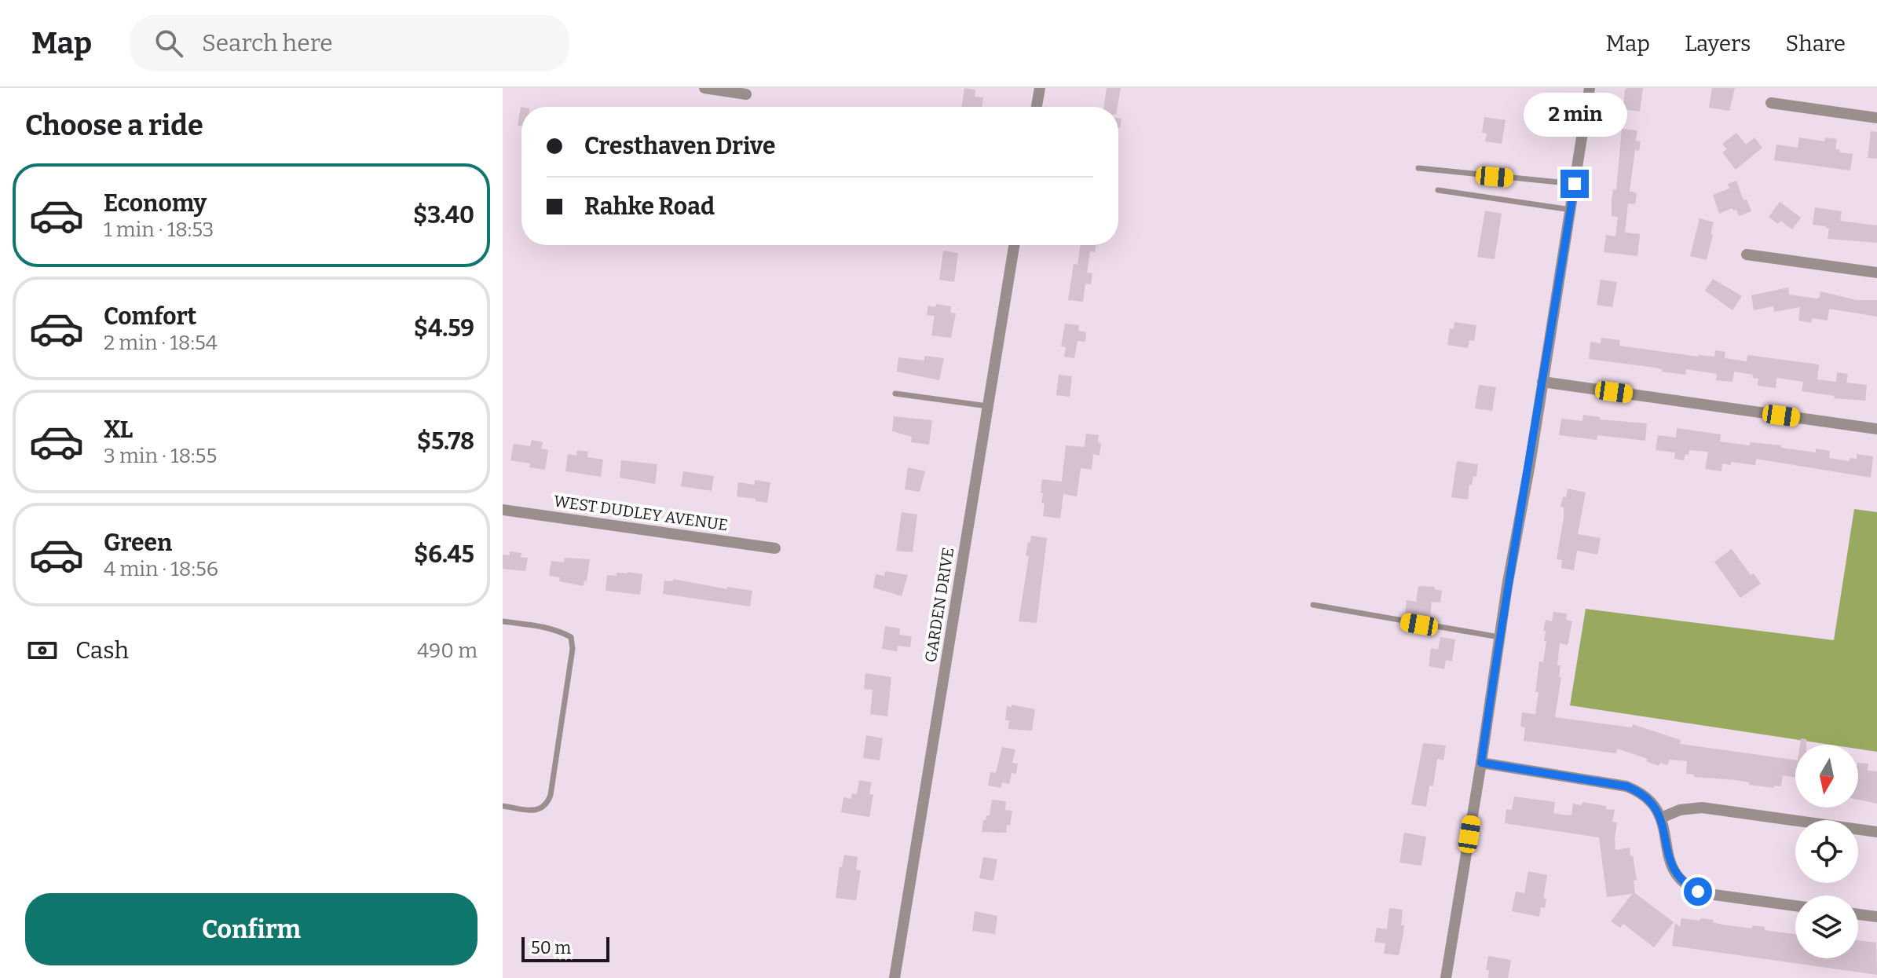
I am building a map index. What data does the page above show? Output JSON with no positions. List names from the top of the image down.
{
  "streets": {
    "street": ["WEST DUDLEY AVENUE", "GARDEN DRIVE"]
  },
  "scale_bar": "50 m",
  "north": "bottom",
  "page": {
    "header": "Map",
    "search": "Search here",
    "nav": ["Map", "Layers", "Share"],
    "heading": "Choose a ride",
    "bubble": "2 min",
    "banner": ["Cresthaven Drive", "Rahke Road"],
    "list": [
      {
        "name": "Economy",
        "note": "1 min · 18:53",
        "value": "$3.40"
      },
      {
        "name": "Comfort",
        "note": "2 min · 18:54",
        "value": "$4.59"
      },
      {
        "name": "XL",
        "note": "3 min · 18:55",
        "value": "$5.78"
      },
      {
        "name": "Green",
        "note": "4 min · 18:56",
        "value": "$6.45"
      }
    ],
    "pay": ["Cash", "490 m"],
    "buttons": "Confirm",
    "scale": "50 m"
  }
}
